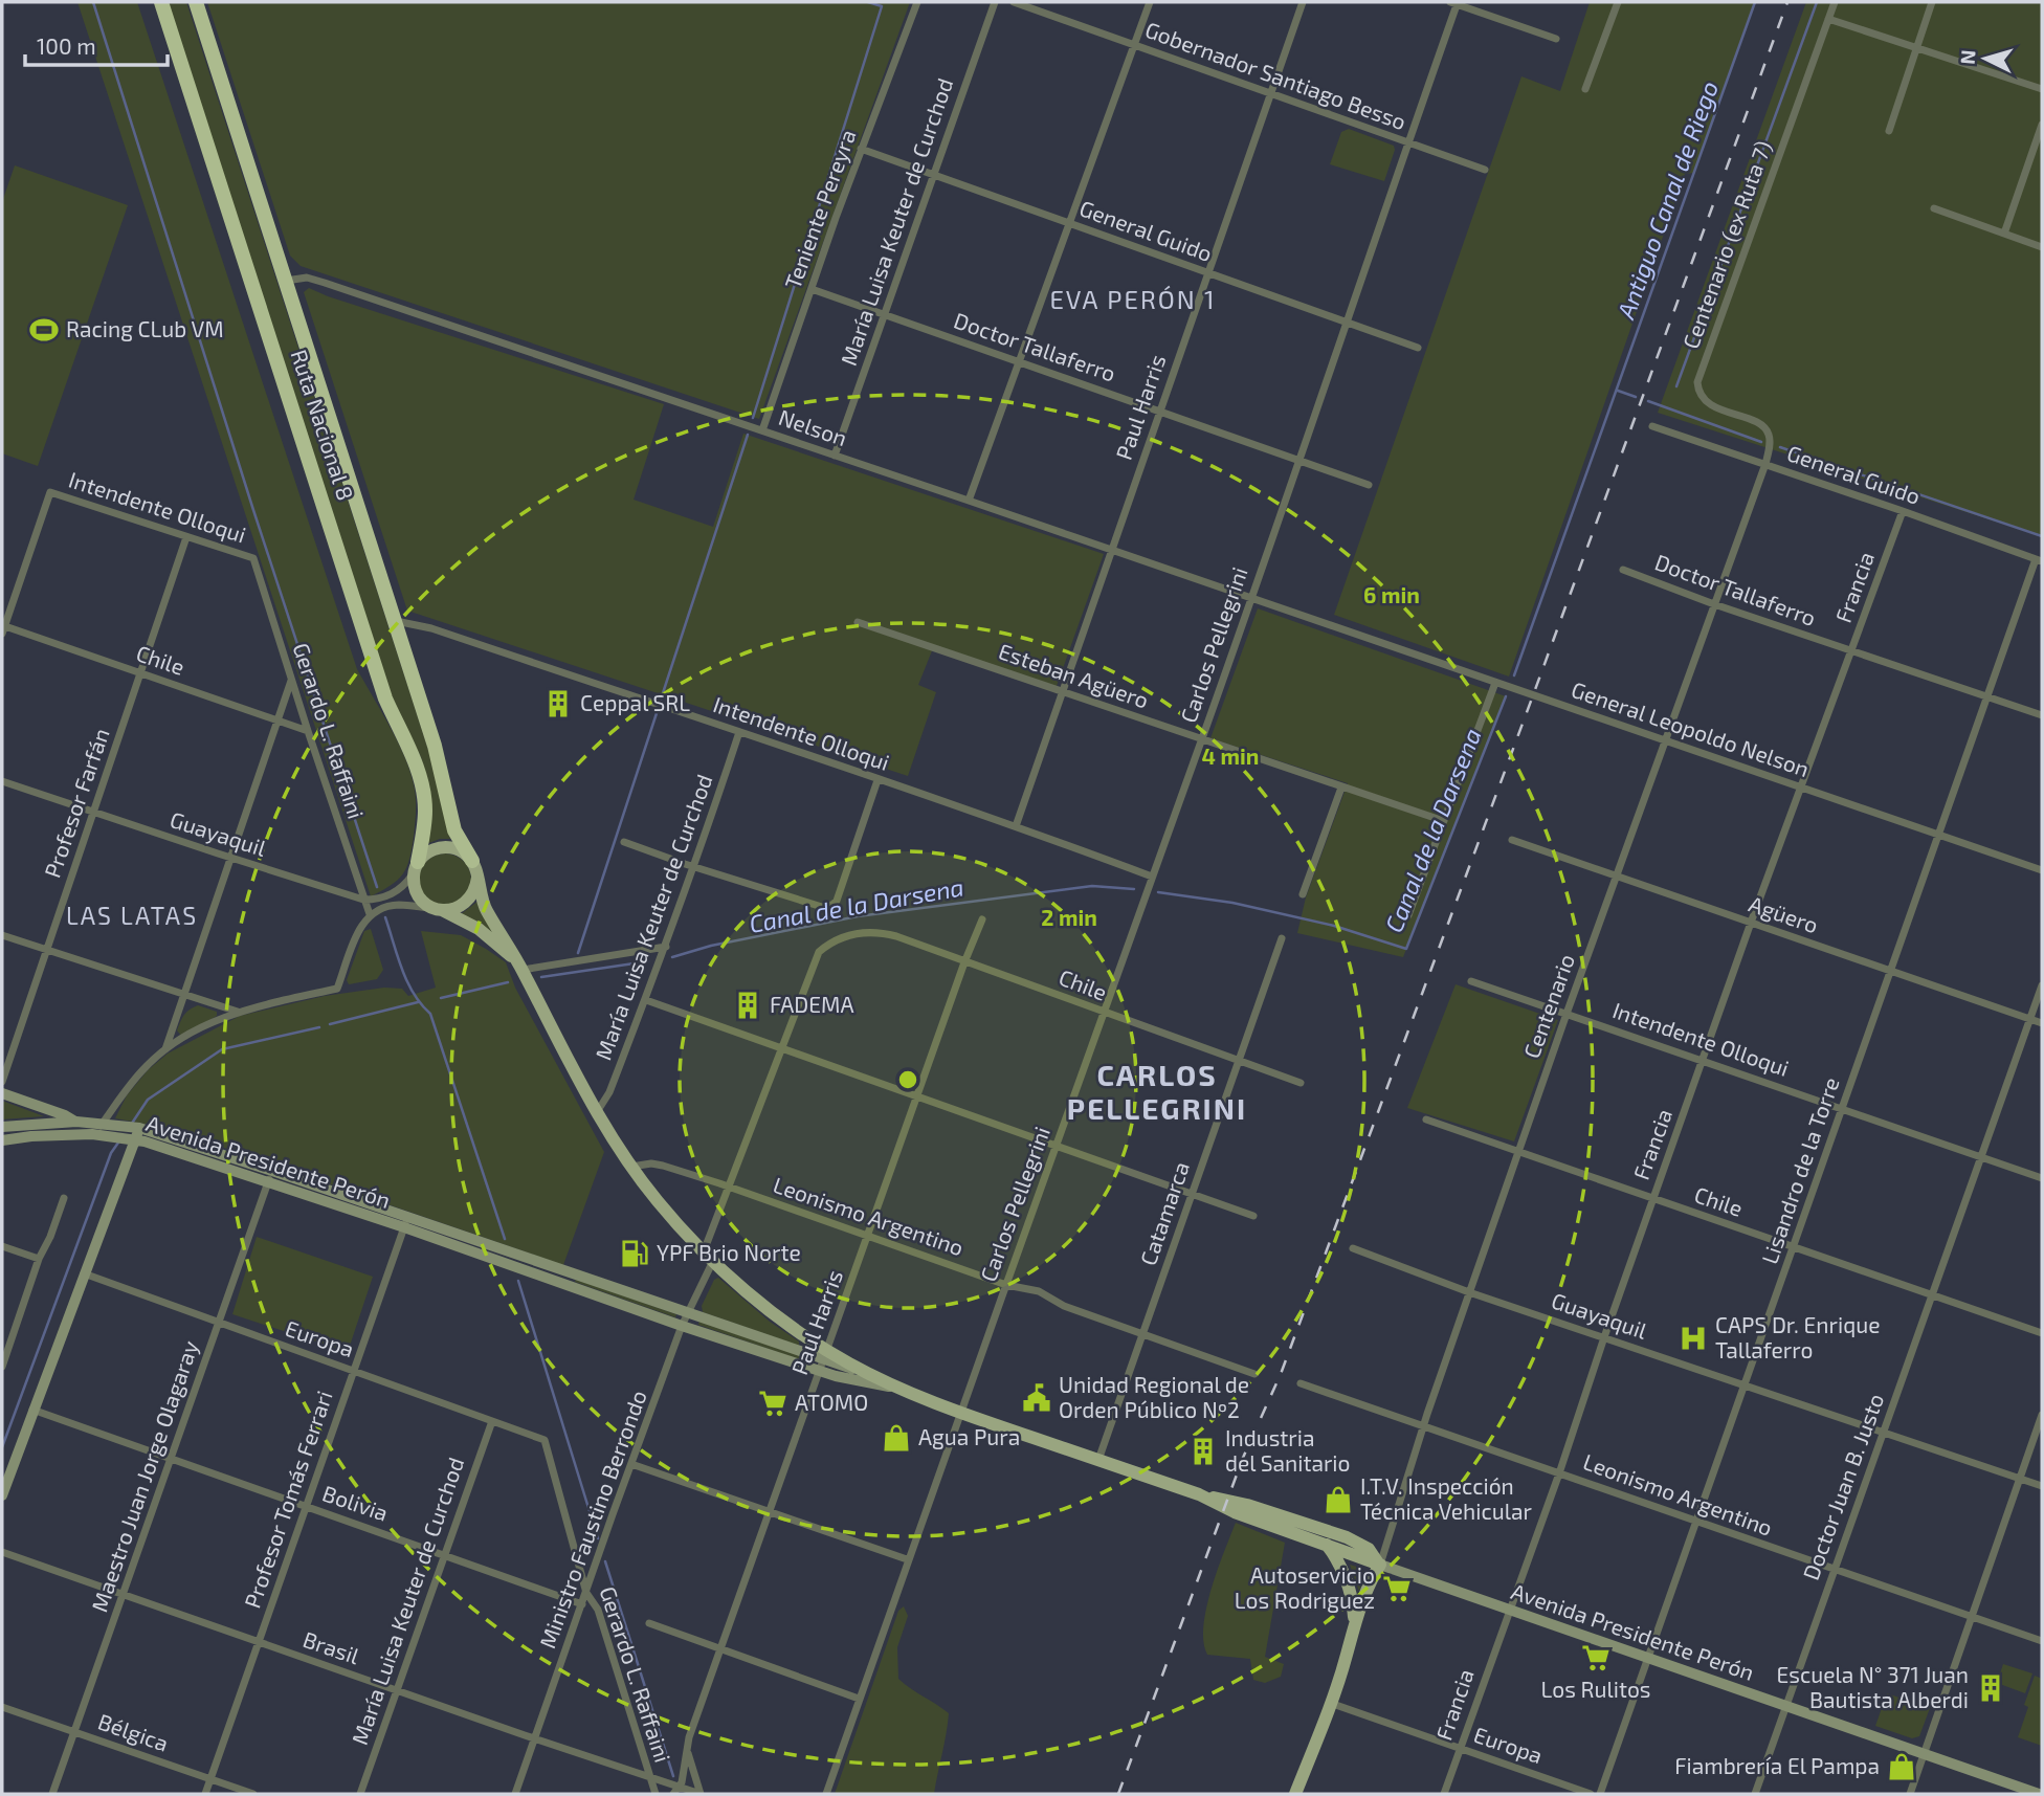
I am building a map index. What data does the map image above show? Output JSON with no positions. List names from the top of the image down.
{
  "streets": {
    "highway": ["Ruta Nacional 8"],
    "main road": ["Avenida Presidente Perón"],
    "street": [
      "Gobernador Santiago Besso",
      "Teniente Pereyra",
      "María Luisa Keuter de Curchod",
      "General Guido",
      "Centenario (ex Ruta 7)",
      "Doctor Tallaferro",
      "Paul Harris",
      "Nelson",
      "Intendente Olloqui",
      "Francia",
      "Carlos Pellegrini",
      "Chile",
      "Esteban Agüero",
      "General Leopoldo Nelson",
      "Gerardo L. Raffaini",
      "Profesor Farfán",
      "Guayaquil",
      "Agüero",
      "Centenario",
      "Lisandro de la Torre",
      "Catamarca",
      "Leonismo Argentino",
      "Europa",
      "Maestro Juan Jorge Olagaray",
      "Doctor Juan B. Justo",
      "Profesor Tomás Ferrari",
      "Bolivia",
      "Ministro Faustino Berrondo",
      "Brasil",
      "Bélgica"
    ]
  },
  "crossings": [
    ["Gobernador Santiago Besso", "Paul Harris"],
    ["Gobernador Santiago Besso", "Carlos Pellegrini"],
    ["Teniente Pereyra", "General Guido"],
    ["Teniente Pereyra", "Doctor Tallaferro"],
    ["Teniente Pereyra", "Nelson"],
    ["María Luisa Keuter de Curchod", "General Guido"],
    ["María Luisa Keuter de Curchod", "Doctor Tallaferro"],
    ["María Luisa Keuter de Curchod", "Nelson"],
    ["María Luisa Keuter de Curchod", "Intendente Olloqui"],
    ["María Luisa Keuter de Curchod", "Europa"],
    ["María Luisa Keuter de Curchod", "Bolivia"],
    ["María Luisa Keuter de Curchod", "Brasil"],
    ["General Guido", "Centenario (ex Ruta 7)"],
    ["General Guido", "Paul Harris"],
    ["General Guido", "Francia"],
    ["General Guido", "Carlos Pellegrini"],
    ["General Guido", "Centenario"],
    ["General Guido", "Lisandro de la Torre"],
    ["Centenario (ex Ruta 7)", "Centenario"],
    ["Doctor Tallaferro", "Paul Harris"],
    ["Doctor Tallaferro", "Francia"],
    ["Doctor Tallaferro", "Carlos Pellegrini"],
    ["Doctor Tallaferro", "Centenario"],
    ["Doctor Tallaferro", "Lisandro de la Torre"],
    ["Paul Harris", "Nelson"],
    ["Paul Harris", "Intendente Olloqui"],
    ["Paul Harris", "Chile"],
    ["Paul Harris", "Esteban Agüero"],
    ["Paul Harris", "Avenida Presidente Perón"],
    ["Paul Harris", "Leonismo Argentino"],
    ["Paul Harris", "Brasil"],
    ["Ruta Nacional 8", "Nelson"],
    ["Ruta Nacional 8", "Intendente Olloqui"],
    ["Nelson", "Carlos Pellegrini"],
    ["Nelson", "General Leopoldo Nelson"],
    ["Intendente Olloqui", "Francia"],
    ["Intendente Olloqui", "Carlos Pellegrini"],
    ["Intendente Olloqui", "Chile"],
    ["Intendente Olloqui", "Gerardo L. Raffaini"],
    ["Intendente Olloqui", "Profesor Farfán"],
    ["Intendente Olloqui", "Centenario"],
    ["Intendente Olloqui", "Lisandro de la Torre"],
    ["Intendente Olloqui", "Doctor Juan B. Justo"],
    ["Francia", "Chile"],
    ["Francia", "General Leopoldo Nelson"],
    ["Francia", "Guayaquil"],
    ["Francia", "Agüero"],
    ["Francia", "Avenida Presidente Perón"],
    ["Francia", "Leonismo Argentino"],
    ["Francia", "Europa"],
    ["Carlos Pellegrini", "Chile"],
    ["Carlos Pellegrini", "Esteban Agüero"],
    ["Carlos Pellegrini", "Avenida Presidente Perón"],
    ["Carlos Pellegrini", "Leonismo Argentino"],
    ["Chile", "Gerardo L. Raffaini"],
    ["Chile", "Profesor Farfán"],
    ["Chile", "Centenario"],
    ["Chile", "Lisandro de la Torre"],
    ["Chile", "Catamarca"],
    ["Chile", "Doctor Juan B. Justo"],
    ["Chile", "Ministro Faustino Berrondo"],
    ["General Leopoldo Nelson", "Centenario"],
    ["General Leopoldo Nelson", "Lisandro de la Torre"],
    ["Gerardo L. Raffaini", "Guayaquil"],
    ["Gerardo L. Raffaini", "Europa"],
    ["Gerardo L. Raffaini", "Ministro Faustino Berrondo"],
    ["Gerardo L. Raffaini", "Brasil"],
    ["Profesor Farfán", "Guayaquil"],
    ["Guayaquil", "Centenario"],
    ["Guayaquil", "Lisandro de la Torre"],
    ["Guayaquil", "Doctor Juan B. Justo"],
    ["Agüero", "Centenario"],
    ["Agüero", "Lisandro de la Torre"],
    ["Agüero", "Doctor Juan B. Justo"],
    ["Centenario", "Avenida Presidente Perón"],
    ["Centenario", "Leonismo Argentino"],
    ["Avenida Presidente Perón", "Lisandro de la Torre"],
    ["Avenida Presidente Perón", "Catamarca"],
    ["Avenida Presidente Perón", "Maestro Juan Jorge Olagaray"],
    ["Avenida Presidente Perón", "Doctor Juan B. Justo"],
    ["Avenida Presidente Perón", "Profesor Tomás Ferrari"],
    ["Avenida Presidente Perón", "Ministro Faustino Berrondo"],
    ["Lisandro de la Torre", "Leonismo Argentino"],
    ["Catamarca", "Leonismo Argentino"],
    ["Leonismo Argentino", "Doctor Juan B. Justo"],
    ["Leonismo Argentino", "Ministro Faustino Berrondo"],
    ["Europa", "Maestro Juan Jorge Olagaray"],
    ["Europa", "Profesor Tomás Ferrari"],
    ["Maestro Juan Jorge Olagaray", "Bolivia"],
    ["Maestro Juan Jorge Olagaray", "Brasil"],
    ["Maestro Juan Jorge Olagaray", "Bélgica"],
    ["Profesor Tomás Ferrari", "Bolivia"],
    ["Profesor Tomás Ferrari", "Brasil"],
    ["Profesor Tomás Ferrari", "Bélgica"],
    ["Bolivia", "Ministro Faustino Berrondo"],
    ["Ministro Faustino Berrondo", "Brasil"]
  ],
  "districts": ["EVA PERÓN 1", "LAS LATAS", "CARLOS PELLEGRINI"],
  "water": ["Antiguo Canal de Riego", "Canal de la Darsena"],
  "places": {
    "sports": ["Racing CLub VM"],
    "building": [
      "Ceppal SRL",
      "FADEMA",
      "Industria del Sanitario",
      "Escuela N° 371 Juan Bautista Alberdi"
    ],
    "fuel station": ["YPF Brio Norte"],
    "hospital": ["CAPS Dr. Enrique Tallaferro"],
    "public building": ["Unidad Regional de Orden Público Nº2"],
    "supermarket": ["ATOMO", "Autoservicio Los Rodriguez", "Los Rulitos"],
    "shop": ["Agua Pura", "I.T.V. Inspección Técnica Vehicular", "Fiambrería El Pampa"]
  },
  "scale_bar": "100 m",
  "north": "left",
  "rings": ["6 min", "4 min", "2 min"]
}
